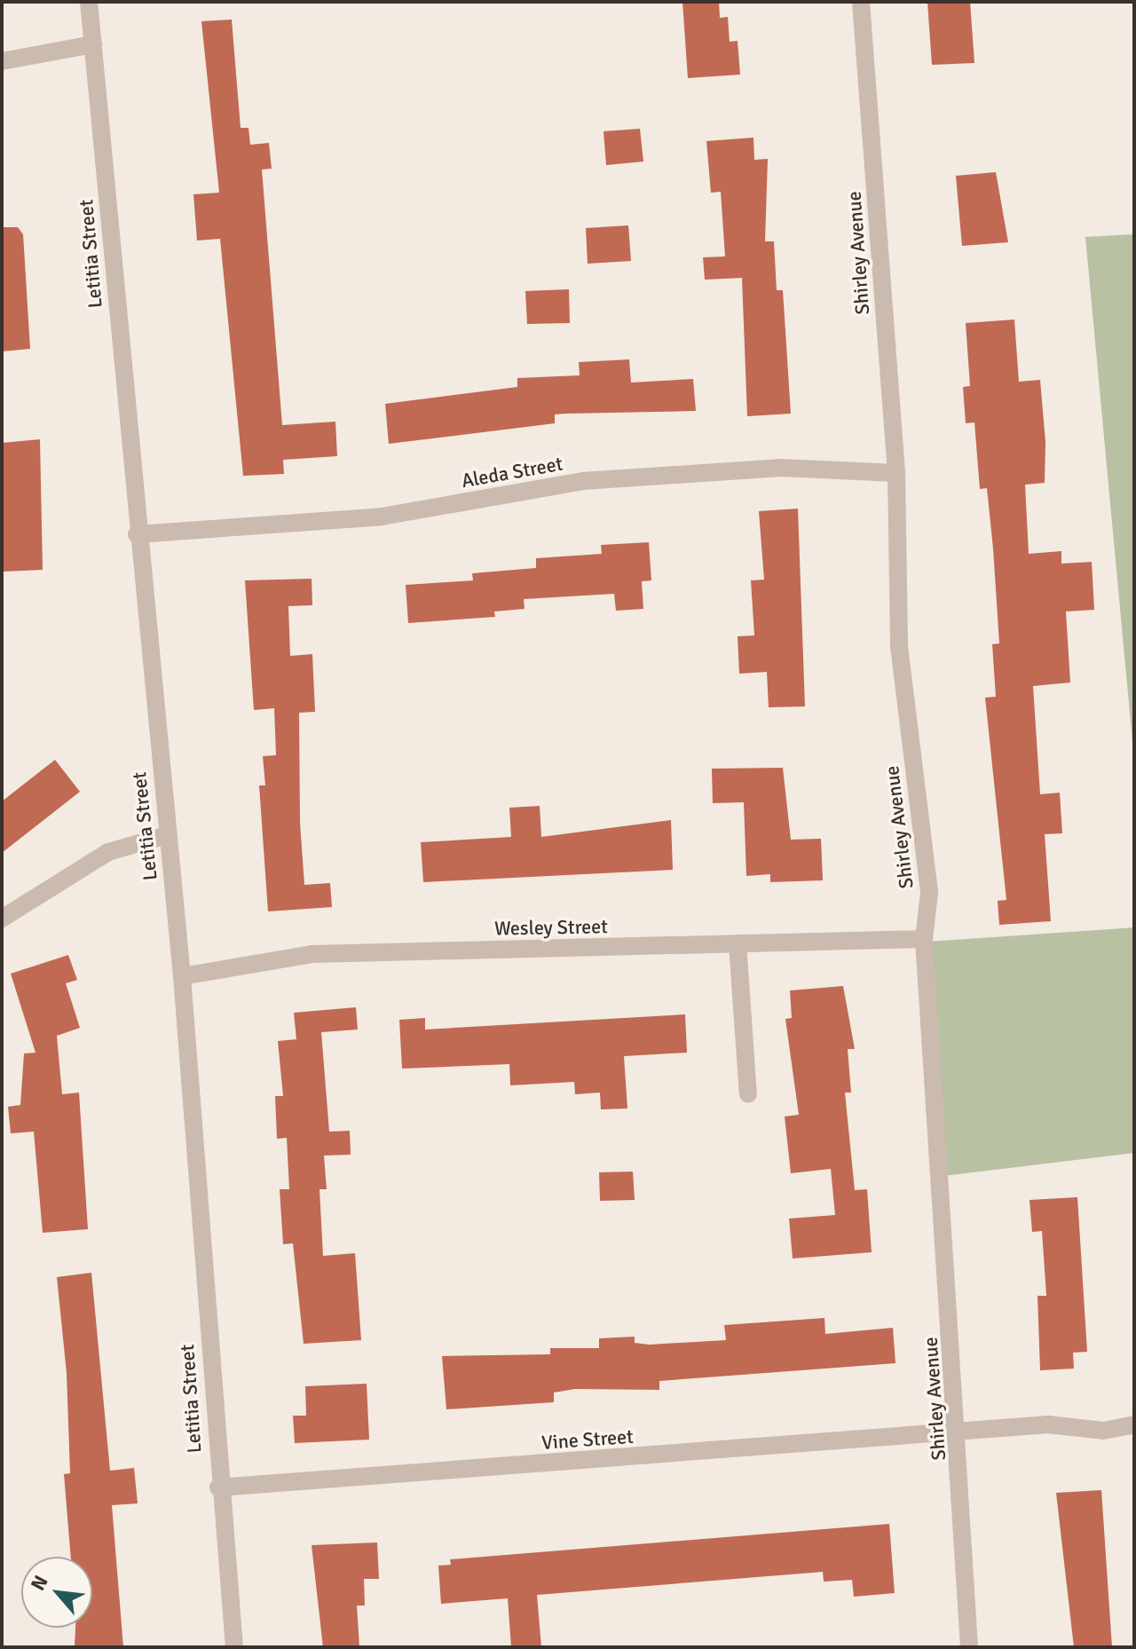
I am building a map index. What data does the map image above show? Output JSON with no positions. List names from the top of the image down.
{
  "streets": {
    "street": [
      "Shirley Avenue",
      "Letitia Street",
      "Aleda Street",
      "Wesley Street",
      "Vine Street"
    ]
  },
  "crossings": [
    ["Shirley Avenue", "Aleda Street"],
    ["Shirley Avenue", "Wesley Street"],
    ["Shirley Avenue", "Vine Street"],
    ["Letitia Street", "Aleda Street"],
    ["Letitia Street", "Wesley Street"],
    ["Letitia Street", "Vine Street"]
  ],
  "north": "top left"
}
